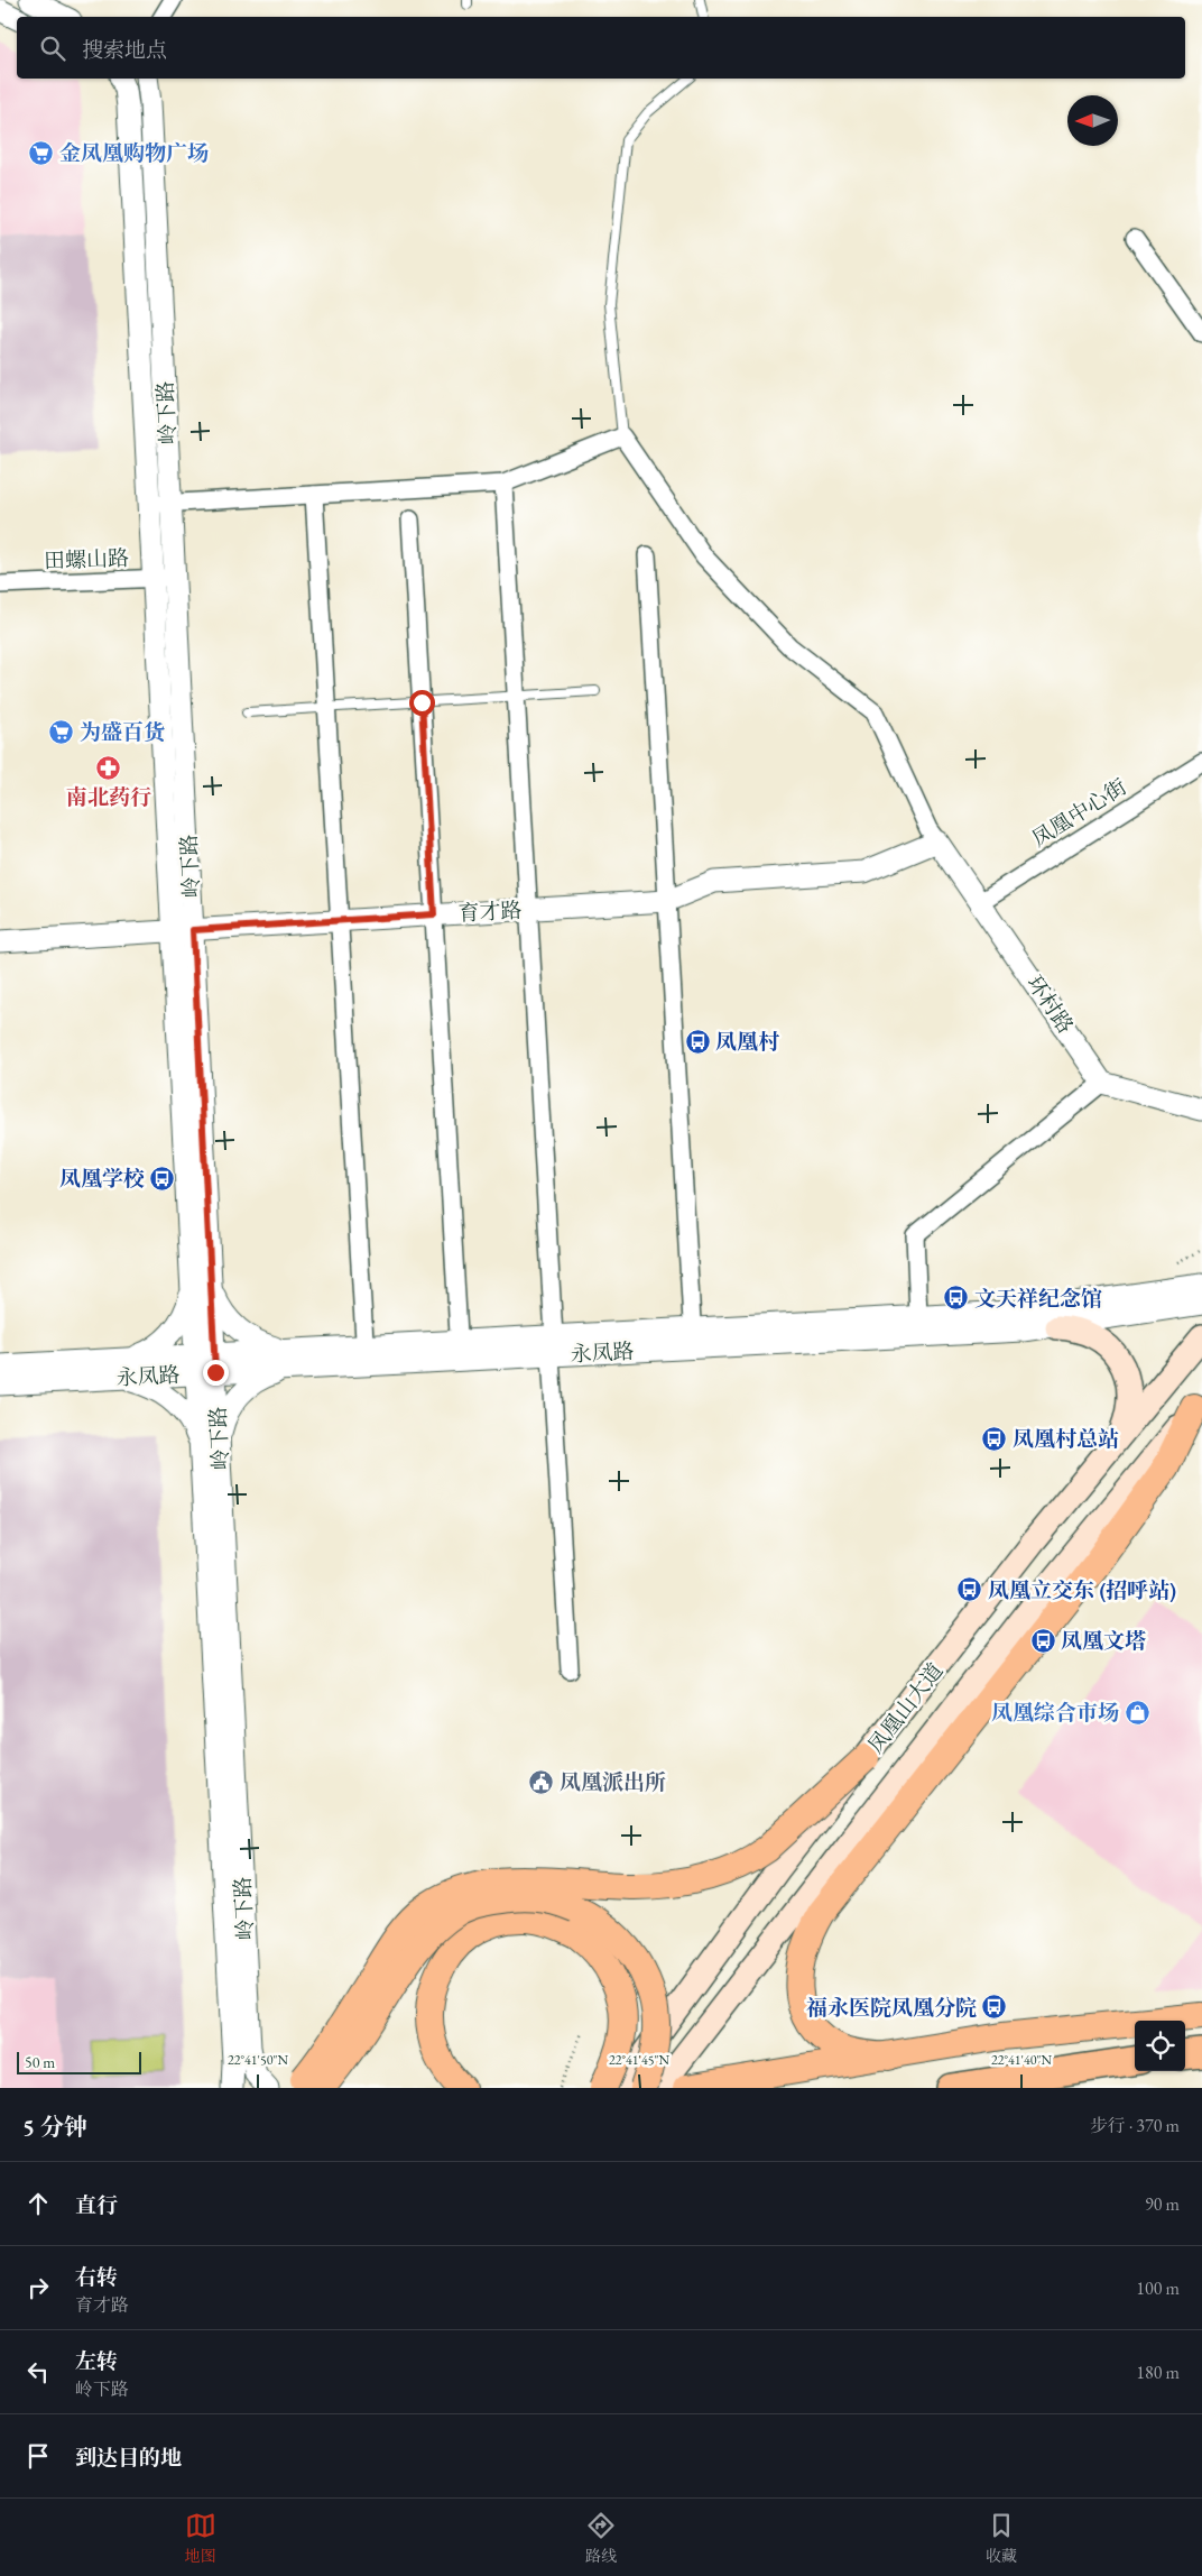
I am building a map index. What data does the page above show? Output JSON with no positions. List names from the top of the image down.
{
  "streets": {
    "main road": ["凤凰山大道"],
    "street": [
      "岭下路",
      "田螺山路",
      "凤凰中心街",
      "育才路",
      "环村路",
      "永凤路"
    ]
  },
  "crossings": [
    ["岭下路", "田螺山路"],
    ["岭下路", "育才路"],
    ["岭下路", "永凤路"],
    ["凤凰中心街", "环村路"],
    ["育才路", "环村路"]
  ],
  "places": {
    "supermarket": ["金凤凰购物广场", "为盛百货"],
    "pharmacy": ["南北药行"],
    "bus stop": [
      "凤凰村",
      "凤凰学校",
      "文天祥纪念馆",
      "凤凰村总站",
      "凤凰立交东 (招呼站)",
      "凤凰文塔",
      "福永医院凤凰分院"
    ],
    "shop": ["凤凰综合市场"],
    "public building": ["凤凰派出所"]
  },
  "scale_bar": "50 m",
  "north": "left",
  "page": {
    "search": "搜索地点",
    "scale": "50 m",
    "heading": ["5 分钟", "步行 · 370 m"],
    "list": [
      ["直行", "90 m"],
      ["右转", "育才路", "100 m"],
      ["左转", "岭下路", "180 m"],
      "到达目的地"
    ],
    "nav": ["地图", "路线", "收藏"]
  },
  "coordinates": ["22°41'50\"N", "22°41'45\"N", "22°41'40\"N"]
}
